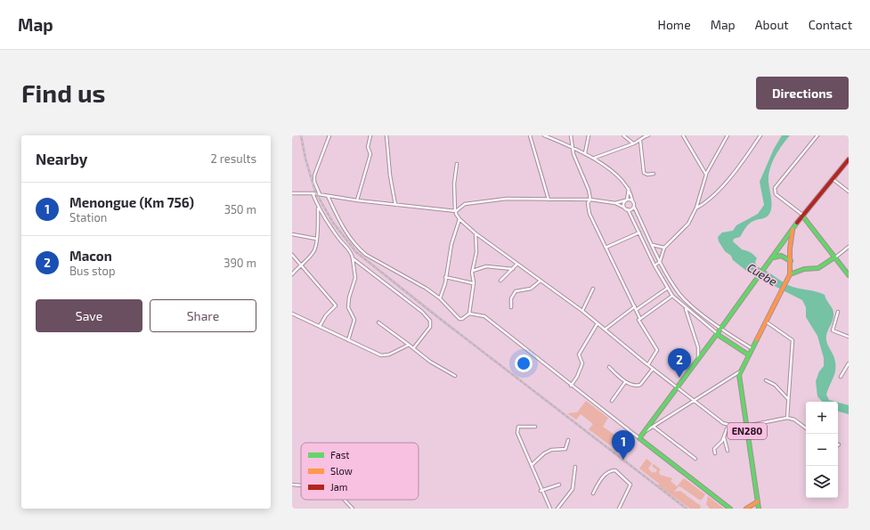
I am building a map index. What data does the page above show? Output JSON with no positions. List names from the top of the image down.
{
  "streets": {
    "main road": ["EN280"]
  },
  "water": ["Cuebe"],
  "legend": ["Fast", "Slow", "Jam"],
  "page": {
    "header": "Map",
    "nav": [
      "Home",
      "Map",
      "About",
      "Contact"
    ],
    "buttons": [
      "Directions",
      ["Save", "Share"]
    ],
    "title": "Find us",
    "heading": ["Nearby", "2 results"],
    "list": [
      {
        "mark": "1",
        "name": "Menongue (Km 756)",
        "note": "Station",
        "value": "350 m"
      },
      {
        "mark": "2",
        "name": "Macon",
        "note": "Bus stop",
        "value": "390 m"
      }
    ],
    "pins": ["2", "1"],
    "map_buttons": ["+", "−"]
  }
}
